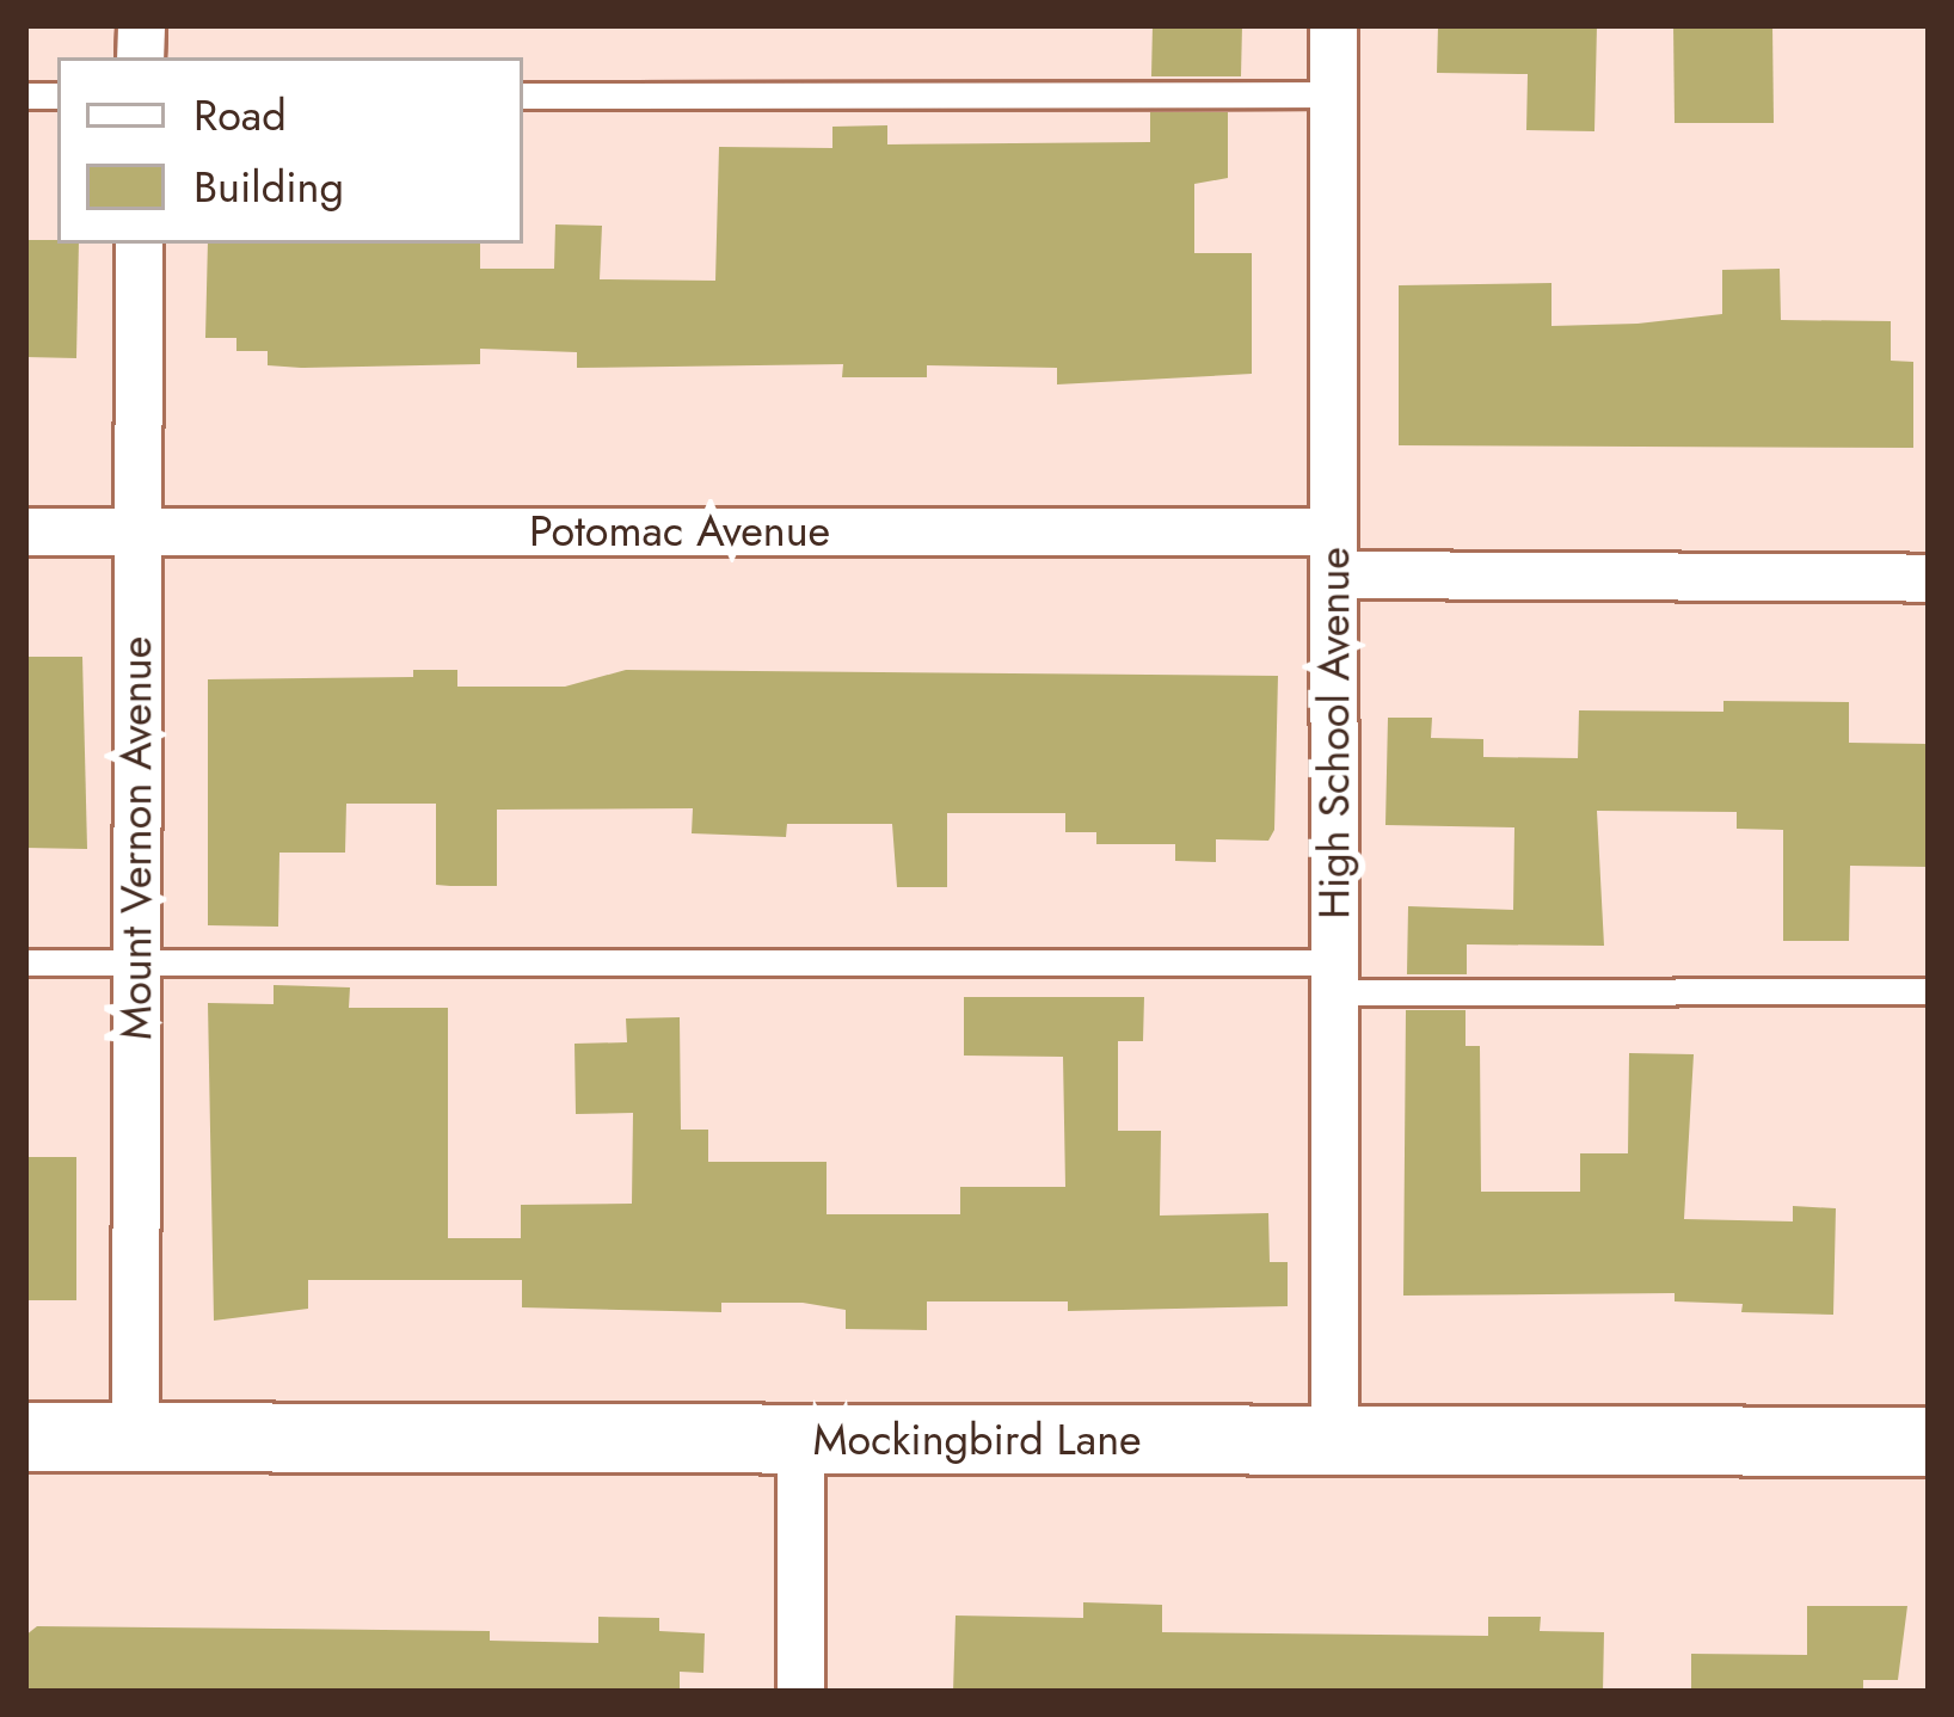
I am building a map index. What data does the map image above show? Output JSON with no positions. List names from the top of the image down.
{
  "streets": {
    "main road": ["Mockingbird Lane"],
    "street": ["Potomac Avenue", "High School Avenue", "Mount Vernon Avenue"]
  },
  "crossings": [
    ["Potomac Avenue", "High School Avenue"],
    ["Potomac Avenue", "Mount Vernon Avenue"],
    ["High School Avenue", "Mockingbird Lane"],
    ["Mount Vernon Avenue", "Mockingbird Lane"]
  ],
  "legend": ["Road", "Building"]
}
